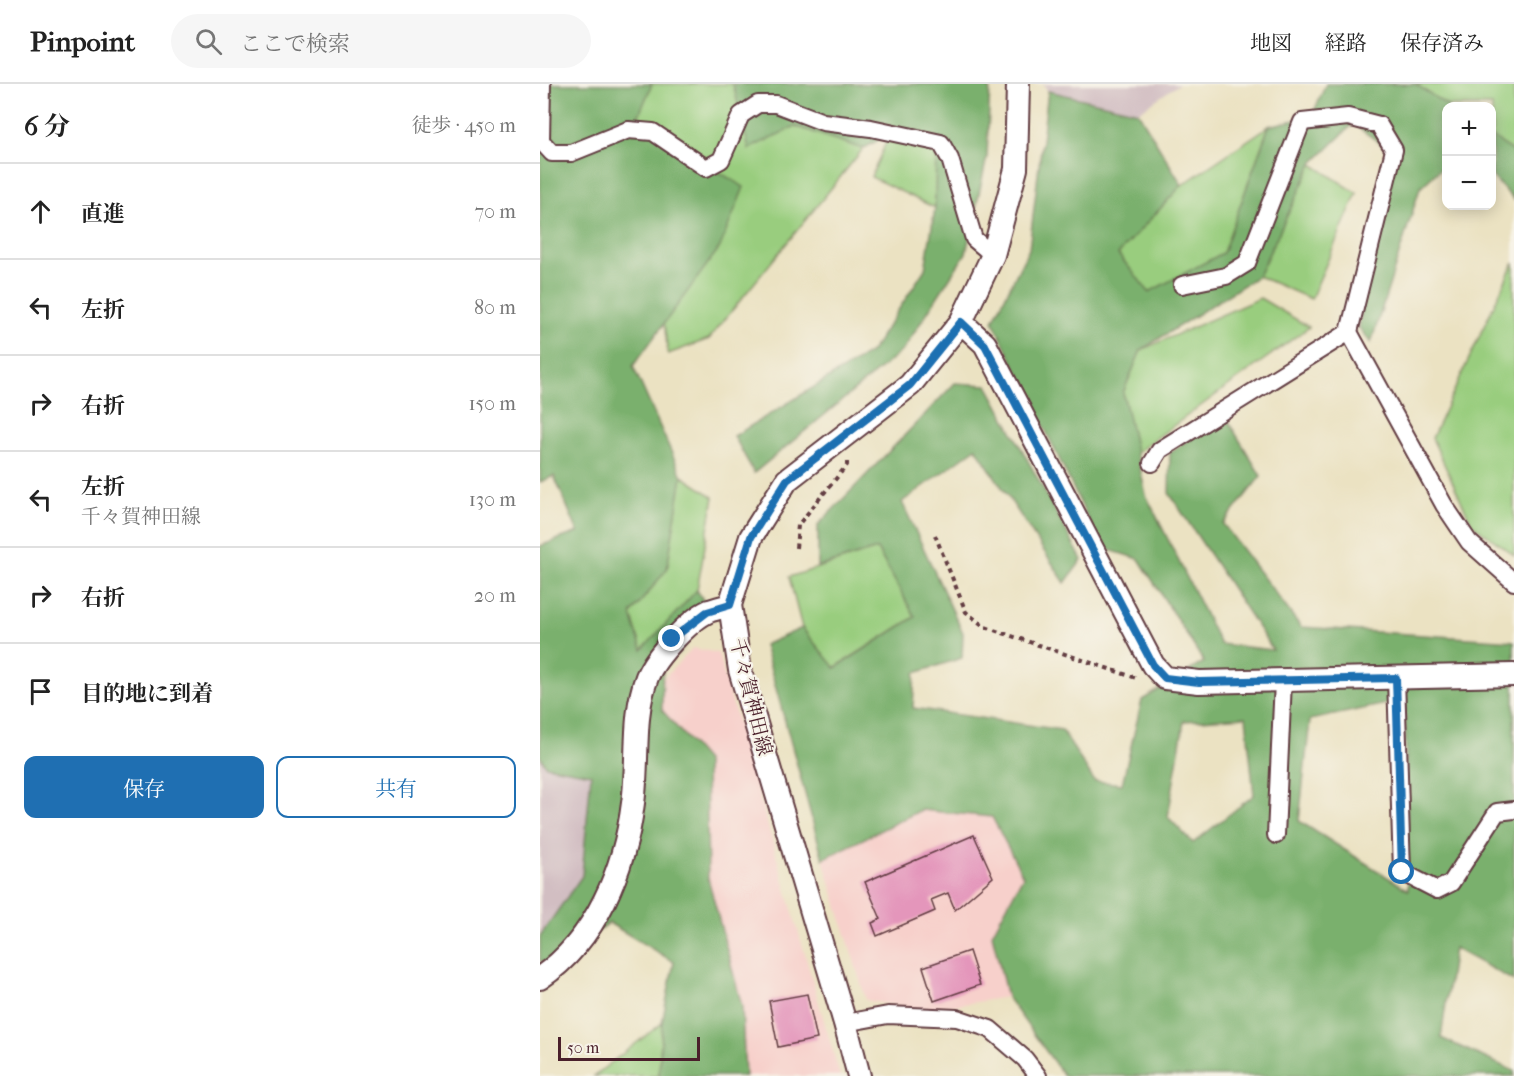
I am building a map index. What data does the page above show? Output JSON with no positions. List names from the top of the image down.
{
  "streets": {
    "street": ["千々賀神田線"]
  },
  "scale_bar": "50 m",
  "page": {
    "header": "Pinpoint",
    "search": "ここで検索",
    "nav": ["地図", "経路", "保存済み"],
    "heading": ["6 分", "徒歩 · 450 m"],
    "map_buttons": ["+", "−"],
    "list": [
      ["直進", "70 m"],
      ["左折", "80 m"],
      ["右折", "150 m"],
      ["左折", "千々賀神田線", "130 m"],
      ["右折", "20 m"],
      "目的地に到着"
    ],
    "buttons": ["保存", "共有"],
    "scale": "50 m"
  }
}
